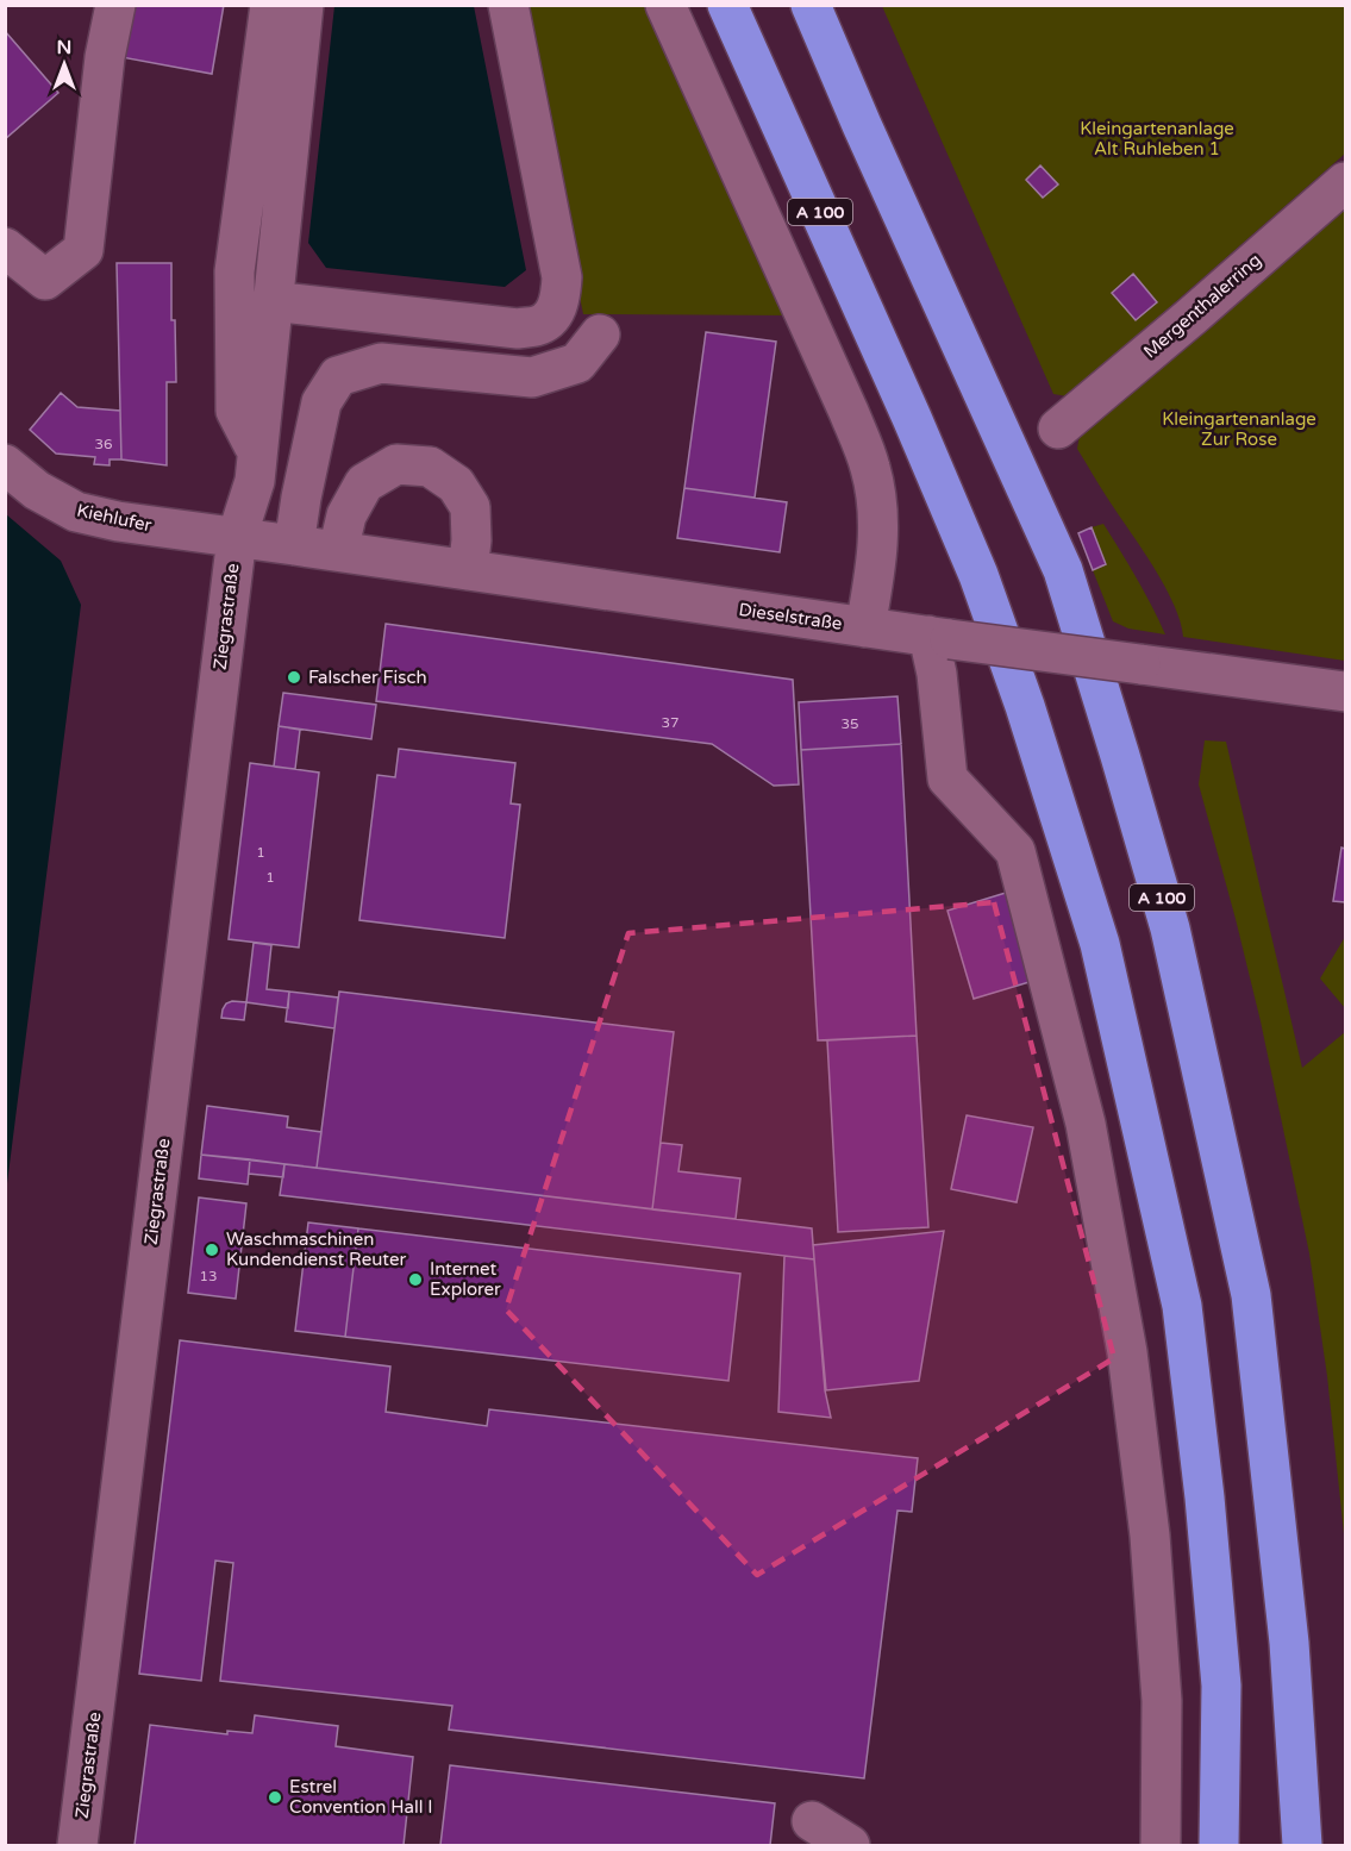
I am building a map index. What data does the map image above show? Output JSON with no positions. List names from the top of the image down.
{
  "streets": {
    "highway": ["A 100"],
    "street": [
      "Mergenthalerring",
      "Kiehlufer",
      "Ziegrastraße",
      "Dieselstraße"
    ]
  },
  "crossings": [
    ["Kiehlufer", "Ziegrastraße"],
    ["Kiehlufer", "Dieselstraße"],
    ["Ziegrastraße", "Dieselstraße"]
  ],
  "parks": ["Kleingartenanlage Alt Ruhleben 1", "Kleingartenanlage Zur Rose"],
  "places": [
    "Falscher Fisch",
    "Waschmaschinen Kundendienst Reuter",
    "Internet Explorer",
    "Estrel Convention Hall I"
  ],
  "house_numbers": [
    "36",
    "37",
    "35",
    "1",
    "1",
    "13"
  ],
  "north": "top"
}
